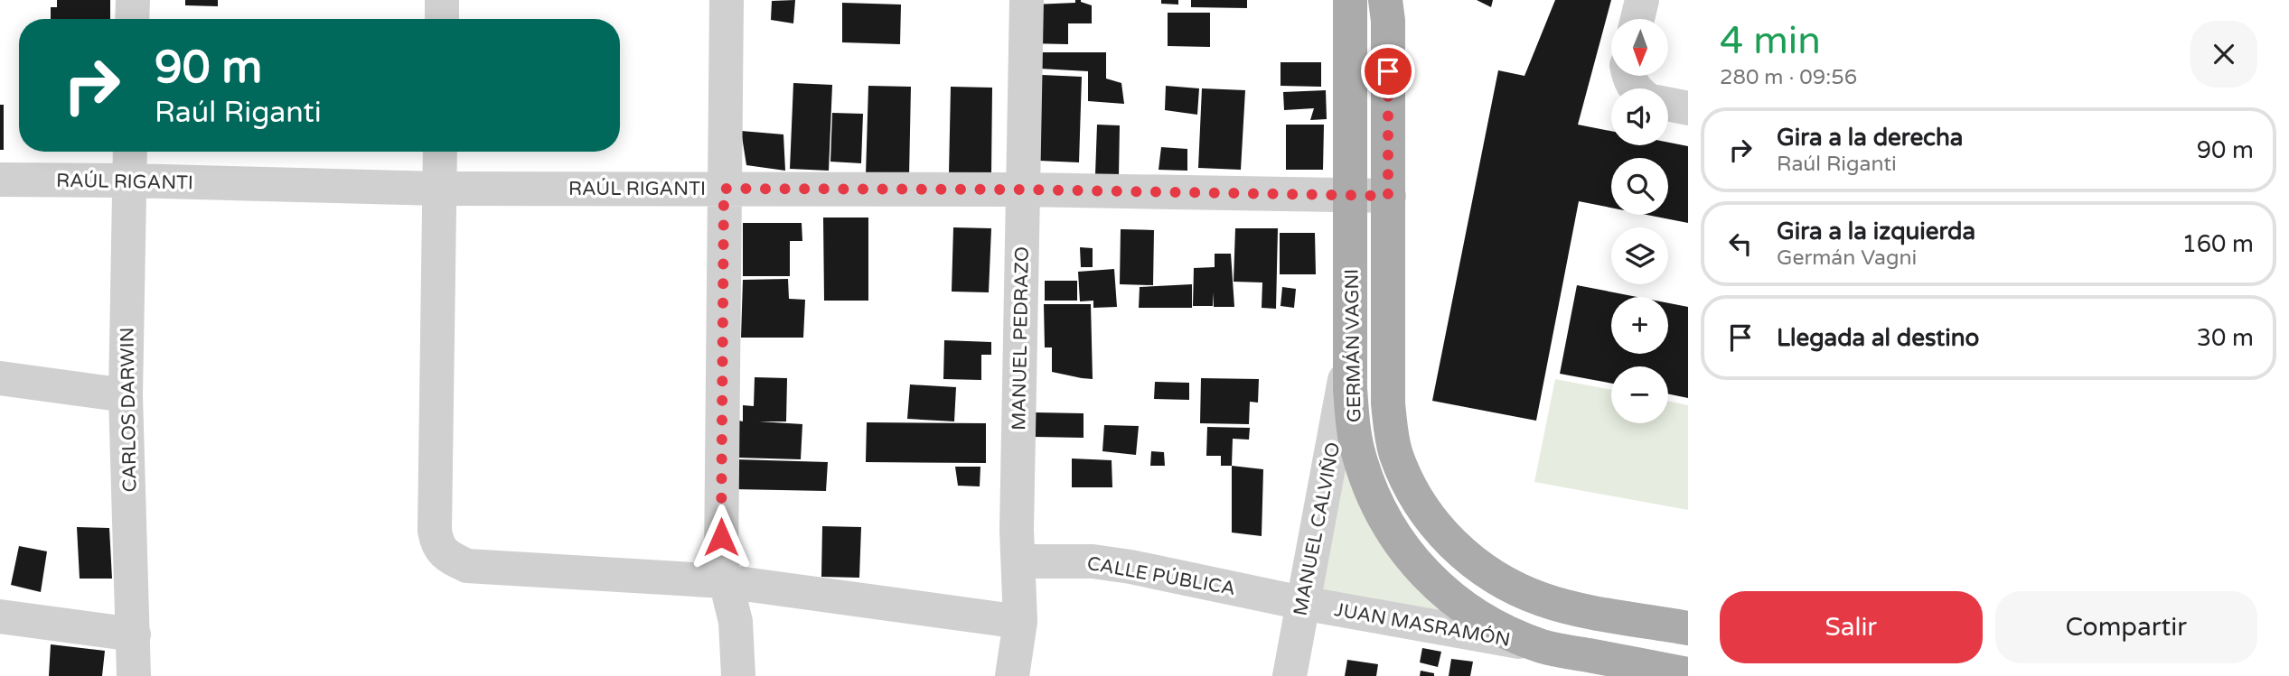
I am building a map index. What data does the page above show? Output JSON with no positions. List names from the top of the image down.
{
  "streets": {
    "main road": ["GERMÁN VAGNI"],
    "street": [
      "RAÚL RIGANTI",
      "MANUEL PEDRAZO",
      "CARLOS DARWIN",
      "MANUEL CALVIÑO",
      "CALLE PÚBLICA",
      "JUAN MASRAMÓN"
    ]
  },
  "crossings": [
    ["RAÚL RIGANTI", "MANUEL PEDRAZO"],
    ["RAÚL RIGANTI", "GERMÁN VAGNI"],
    ["RAÚL RIGANTI", "CARLOS DARWIN"],
    ["MANUEL PEDRAZO", "CALLE PÚBLICA"],
    ["GERMÁN VAGNI", "MANUEL CALVIÑO"],
    ["GERMÁN VAGNI", "JUAN MASRAMÓN"],
    ["MANUEL CALVIÑO", "CALLE PÚBLICA"],
    ["MANUEL CALVIÑO", "JUAN MASRAMÓN"],
    ["CALLE PÚBLICA", "JUAN MASRAMÓN"]
  ],
  "north": "bottom",
  "page": {
    "heading": ["4 min", "280 m · 09:56"],
    "map_buttons": ["+", "−"],
    "turn": ["90 m", "Raúl Riganti"],
    "list": [
      {
        "name": "Gira a la derecha",
        "note": "Raúl Riganti",
        "value": "90 m"
      },
      {
        "name": "Gira a la izquierda",
        "note": "Germán Vagni",
        "value": "160 m"
      },
      {
        "name": "Llegada al destino",
        "value": "30 m"
      }
    ],
    "buttons": ["Salir", "Compartir"]
  }
}
